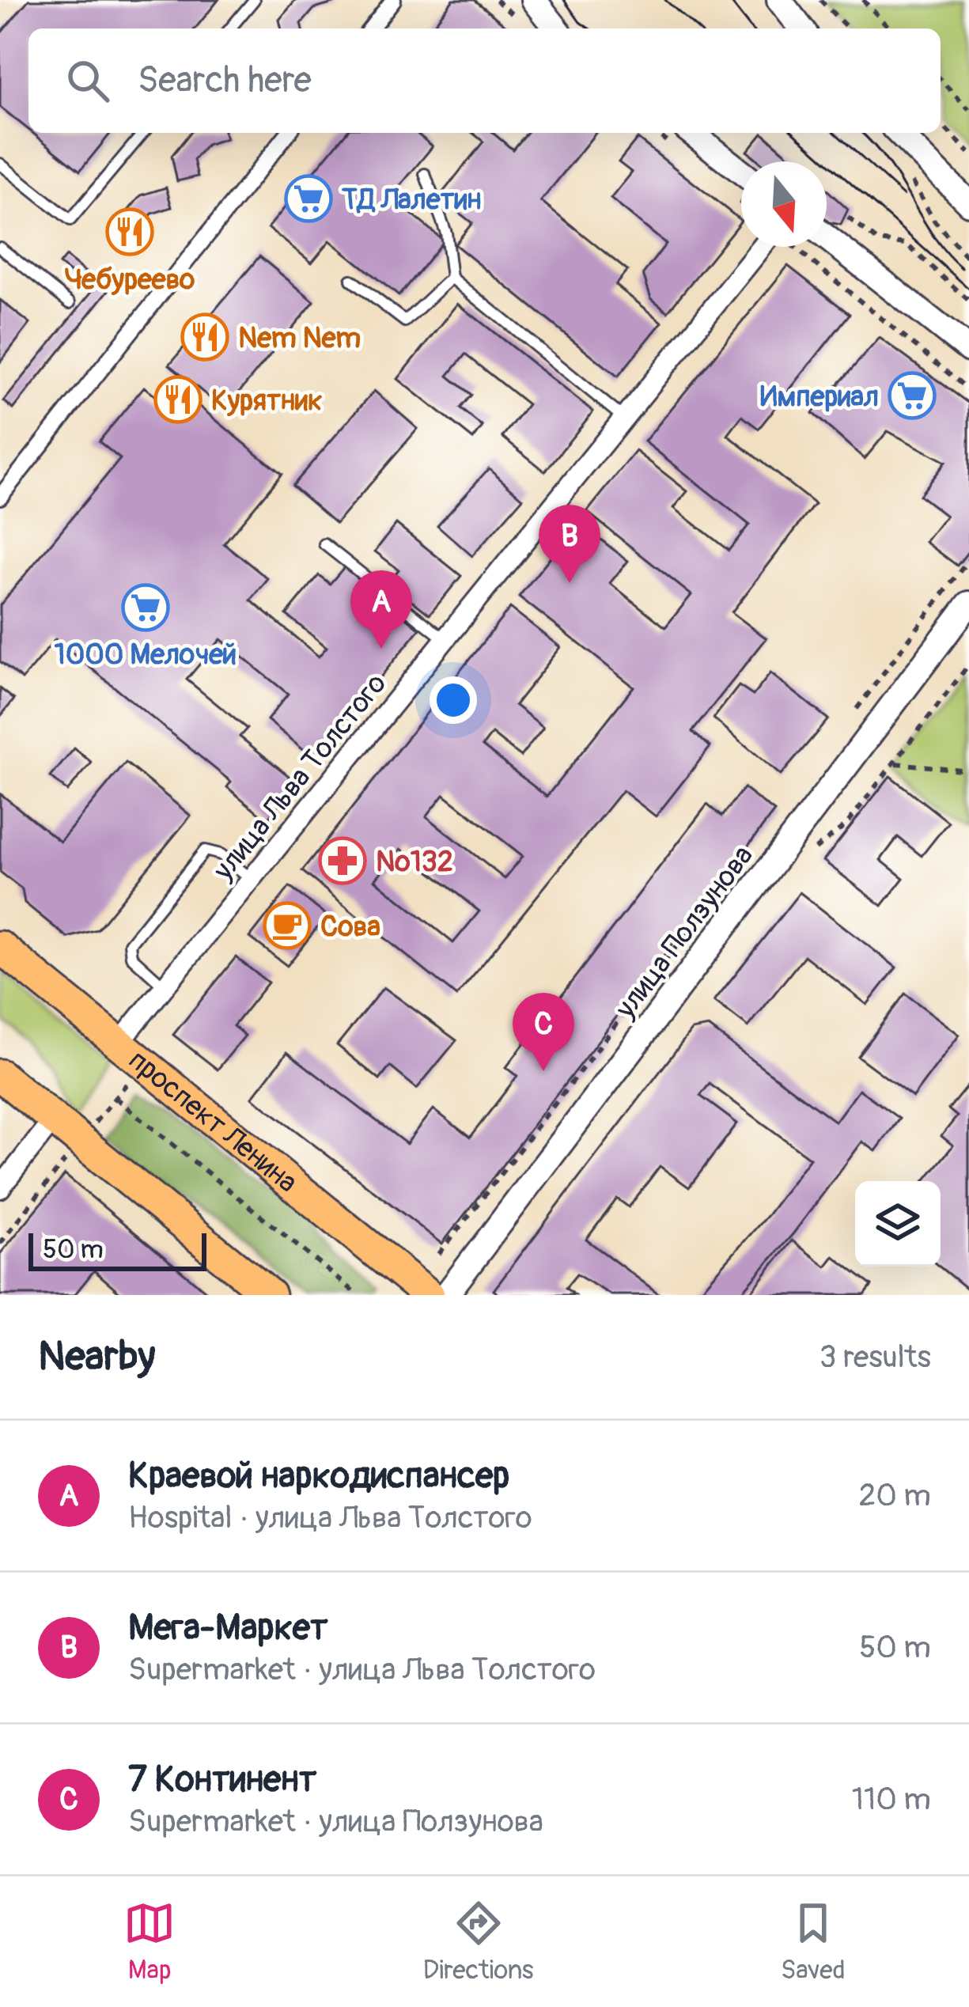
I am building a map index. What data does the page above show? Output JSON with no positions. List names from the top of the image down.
{
  "streets": {
    "main road": ["проспект Ленина"],
    "street": ["улица Льва Толстого", "улица Ползунова"]
  },
  "crossings": [
    ["улица Льва Толстого", "проспект Ленина"]
  ],
  "places": {
    "supermarket": ["ТД Лалетин", "Империал", "1000 Мелочей"],
    "restaurant": ["Чебуреево", "Nem Nem", "Курятник"],
    "pharmacy": ["№132"],
    "cafe": ["Сова"]
  },
  "scale_bar": "50 m",
  "north": "bottom",
  "page": {
    "search": "Search here",
    "pins": ["B", "A", "C"],
    "scale": "50 m",
    "heading": ["Nearby", "3 results"],
    "list": [
      {
        "mark": "A",
        "name": "Краевой наркодиспансер",
        "note": "Hospital · улица Льва Толстого",
        "value": "20 m"
      },
      {
        "mark": "B",
        "name": "Мега-Маркет",
        "note": "Supermarket · улица Льва Толстого",
        "value": "50 m"
      },
      {
        "mark": "C",
        "name": "7 Континент",
        "note": "Supermarket · улица Ползунова",
        "value": "110 m"
      }
    ],
    "nav": ["Map", "Directions", "Saved"]
  }
}
